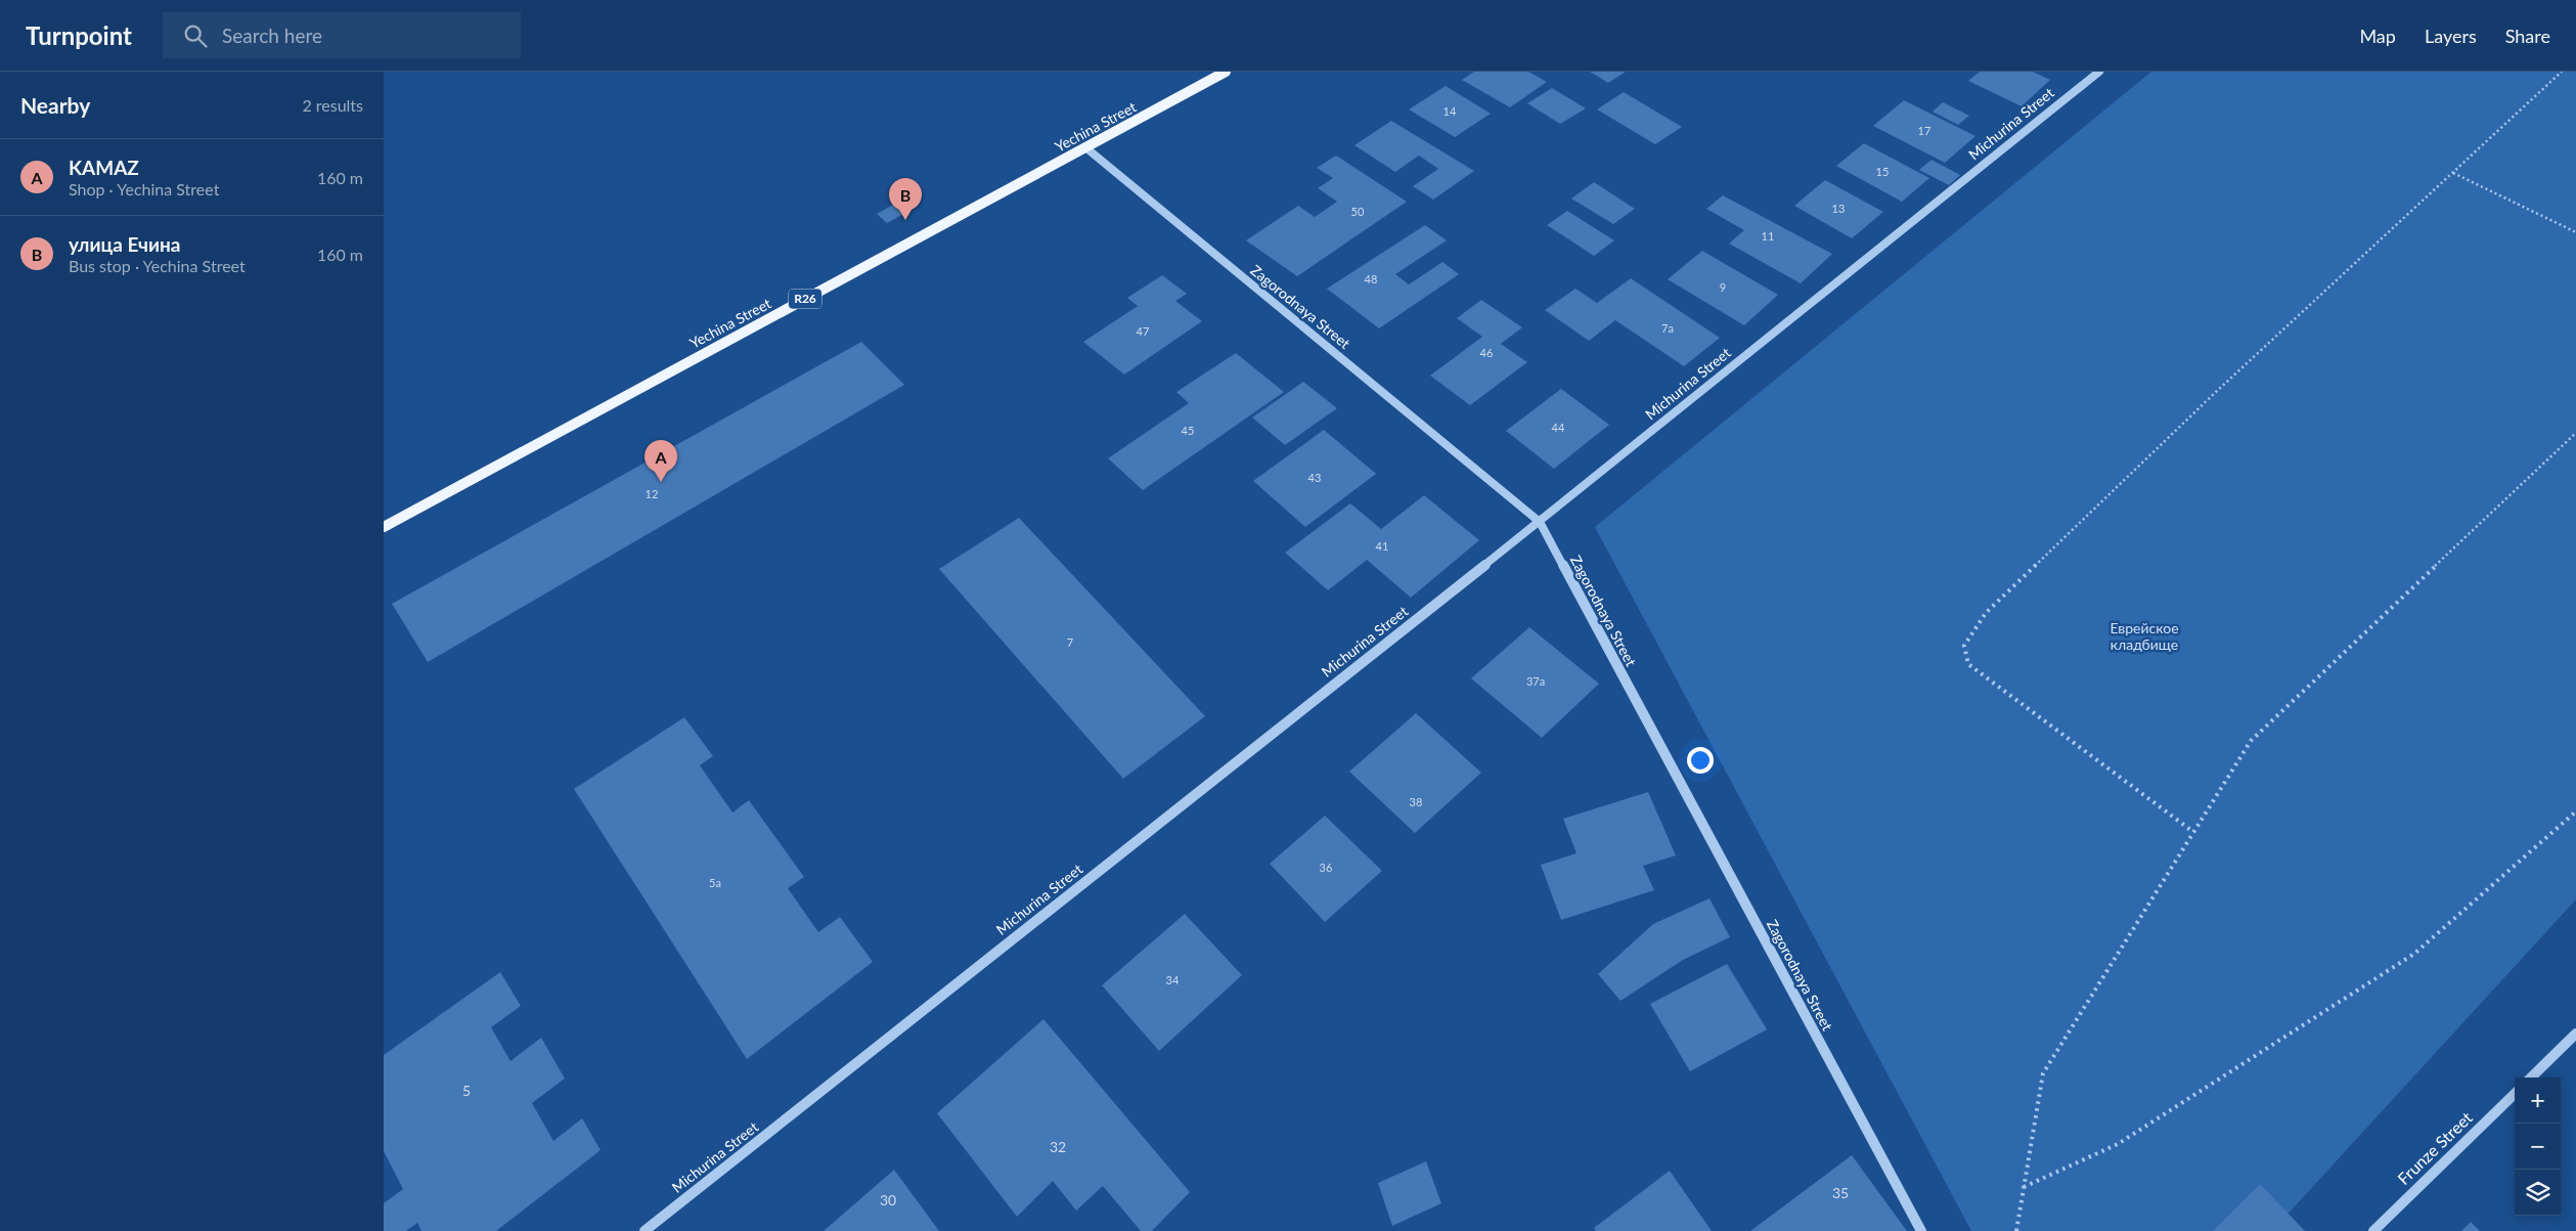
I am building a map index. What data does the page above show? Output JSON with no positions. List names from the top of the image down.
{
  "streets": {
    "main road": ["Yechina Street", "R26"],
    "street": ["Michurina Street", "Zagorodnaya Street", "Frunze Street"]
  },
  "crossings": [
    ["Michurina Street", "Zagorodnaya Street"],
    ["Yechina Street", "Zagorodnaya Street"]
  ],
  "parks": ["Еврейское кладбище"],
  "house_numbers": [
    "14",
    "17",
    "15",
    "13",
    "50",
    "11",
    "48",
    "9",
    "7а",
    "47",
    "46",
    "44",
    "45",
    "43",
    "12",
    "41",
    "7",
    "37а",
    "38",
    "36",
    "5а",
    "34",
    "5",
    "32",
    "35",
    "30"
  ],
  "page": {
    "header": "Turnpoint",
    "search": "Search here",
    "nav": ["Map", "Layers", "Share"],
    "heading": ["Nearby", "2 results"],
    "list": [
      {
        "mark": "A",
        "name": "KAMAZ",
        "note": "Shop · Yechina Street",
        "value": "160 m"
      },
      {
        "mark": "B",
        "name": "улица Ечина",
        "note": "Bus stop · Yechina Street",
        "value": "160 m"
      }
    ],
    "pins": ["B", "A"],
    "map_buttons": ["+", "−"]
  }
}
